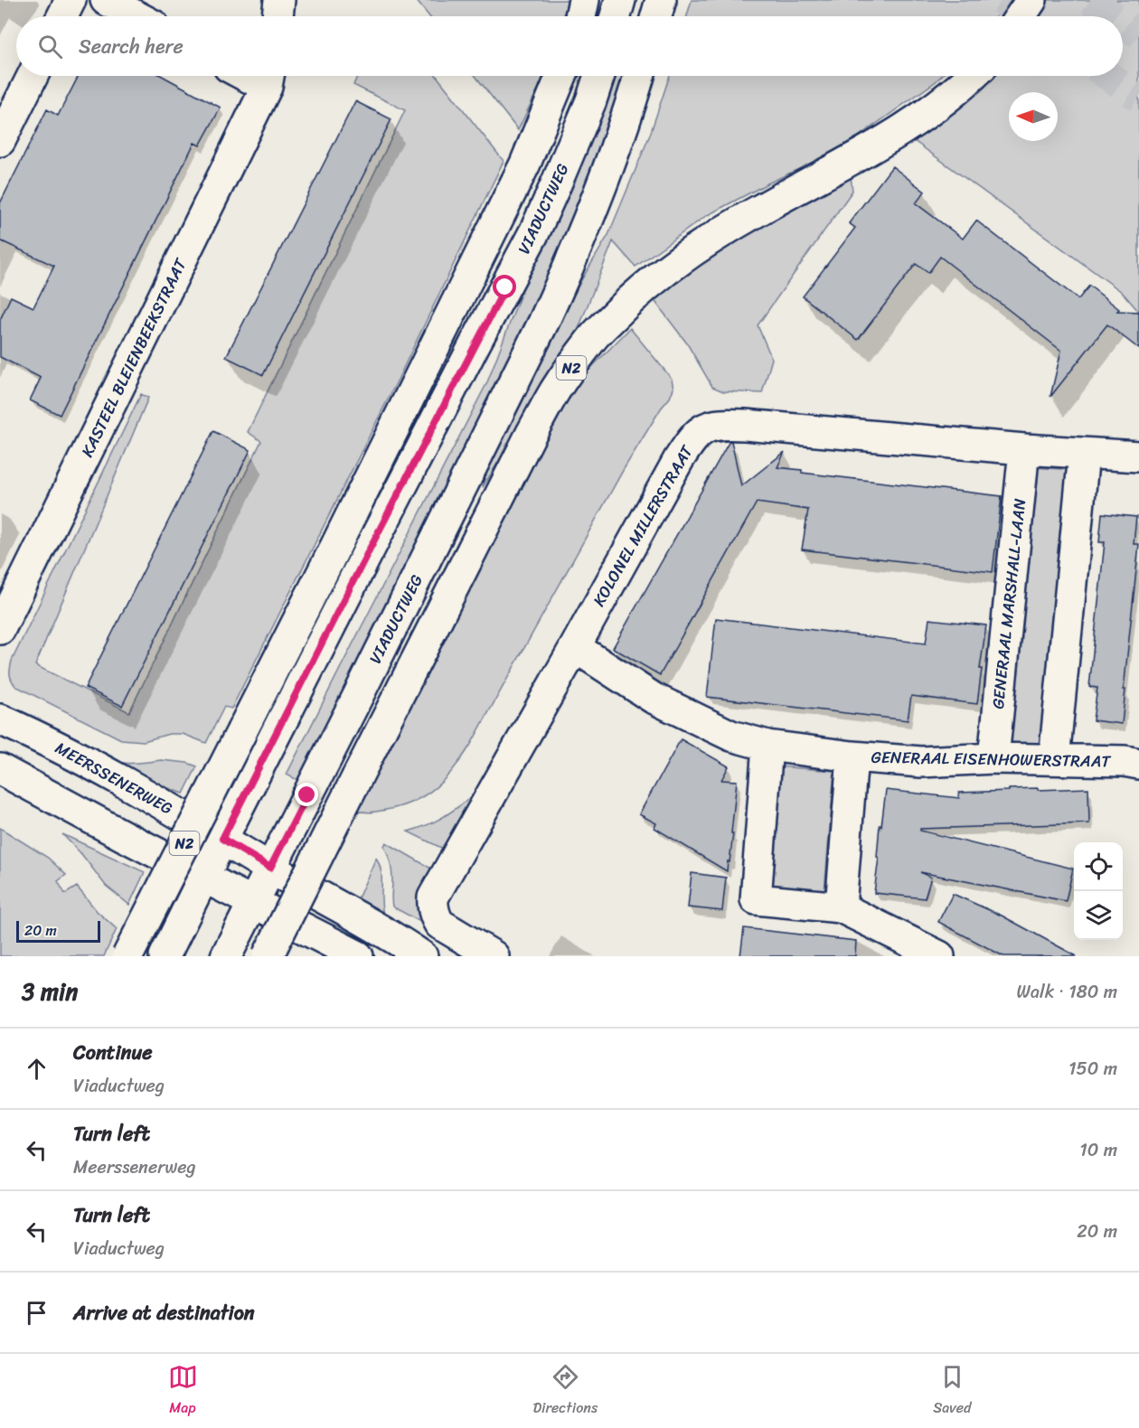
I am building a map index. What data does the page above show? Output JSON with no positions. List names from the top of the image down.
{
  "streets": {
    "main road": [
      "VIADUCTWEG",
      "KASTEEL BLEIENBEEKSTRAAT",
      "N2",
      "KOLONEL MILLERSTRAAT",
      "GENERAAL MARSHALL-LAAN",
      "GENERAAL EISENHOWERSTRAAT",
      "MEERSSENERWEG"
    ]
  },
  "crossings": [
    ["VIADUCTWEG", "MEERSSENERWEG"],
    ["KOLONEL MILLERSTRAAT", "GENERAAL MARSHALL-LAAN"],
    ["KOLONEL MILLERSTRAAT", "GENERAAL EISENHOWERSTRAAT"],
    ["GENERAAL MARSHALL-LAAN", "GENERAAL EISENHOWERSTRAAT"]
  ],
  "scale_bar": "20 m",
  "north": "left",
  "page": {
    "search": "Search here",
    "scale": "20 m",
    "heading": ["3 min", "Walk · 180 m"],
    "list": [
      ["Continue", "Viaductweg", "150 m"],
      ["Turn left", "Meerssenerweg", "10 m"],
      ["Turn left", "Viaductweg", "20 m"],
      "Arrive at destination"
    ],
    "nav": ["Map", "Directions", "Saved"]
  }
}
